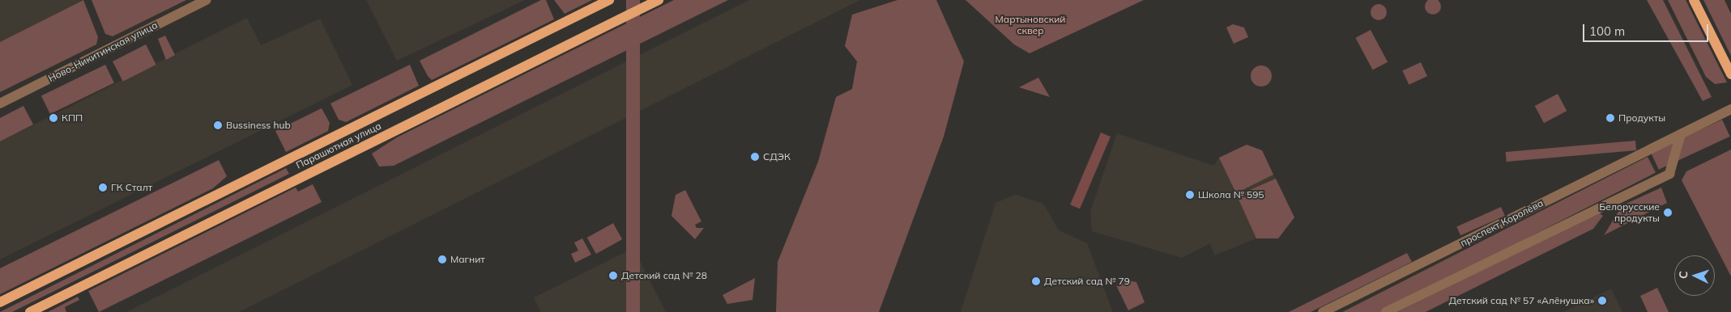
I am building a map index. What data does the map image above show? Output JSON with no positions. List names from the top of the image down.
{
  "streets": {
    "main road": ["Парашютная улица"],
    "street": ["Ново-Никитинская улица", "проспект Королёва"]
  },
  "parks": ["Мартыновский сквер"],
  "places": [
    "КПП",
    "Продукты",
    "Bussiness hub",
    "СДЭК",
    "ГК Сталт",
    "Школа № 595",
    "Белорусские продукты",
    "Магнит",
    "Детский сад № 28",
    "Детский сад № 79",
    "Детский сад № 57 «Алёнушка»"
  ],
  "scale_bar": "100 m",
  "north": "left"
}
